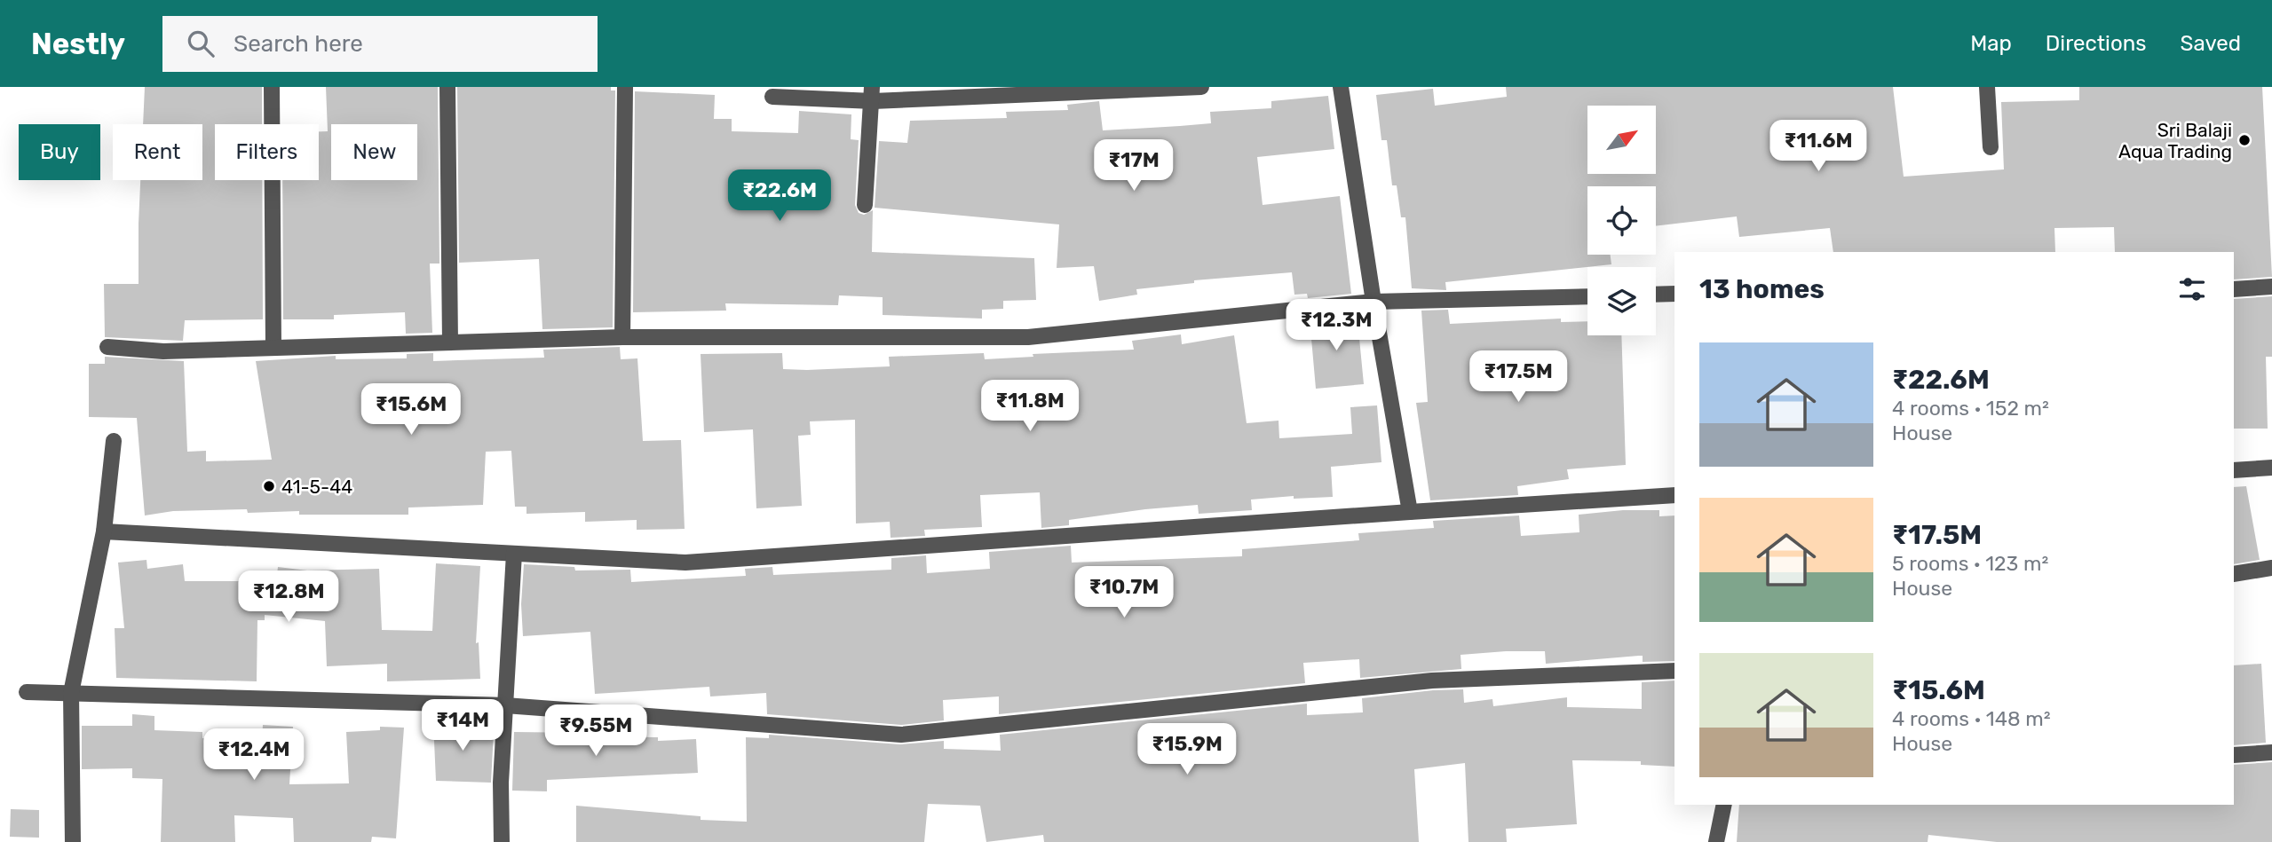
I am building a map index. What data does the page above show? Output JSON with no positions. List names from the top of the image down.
{
  "places": ["Sri Balaji Aqua Trading", "41-5-44"],
  "north": "top right",
  "page": {
    "header": "Nestly",
    "search": "Search here",
    "nav": ["Map", "Directions", "Saved"],
    "price": [
      "₹11.6M",
      "₹17M",
      "₹22.6M",
      "₹12.3M",
      "₹17.5M",
      "₹11.8M",
      "₹15.6M",
      "₹10.7M",
      "₹12.8M",
      "₹14M",
      "₹9.55M",
      "₹15.9M",
      "₹12.4M"
    ],
    "chip": [
      "Buy",
      "Rent",
      "Filters",
      "New"
    ],
    "heading": "13 homes",
    "list": [
      {
        "name": "₹22.6M",
        "note": "4 rooms · 152 m² · House"
      },
      {
        "name": "₹17.5M",
        "note": "5 rooms · 123 m² · House"
      },
      {
        "name": "₹15.6M",
        "note": "4 rooms · 148 m² · House"
      }
    ]
  }
}
